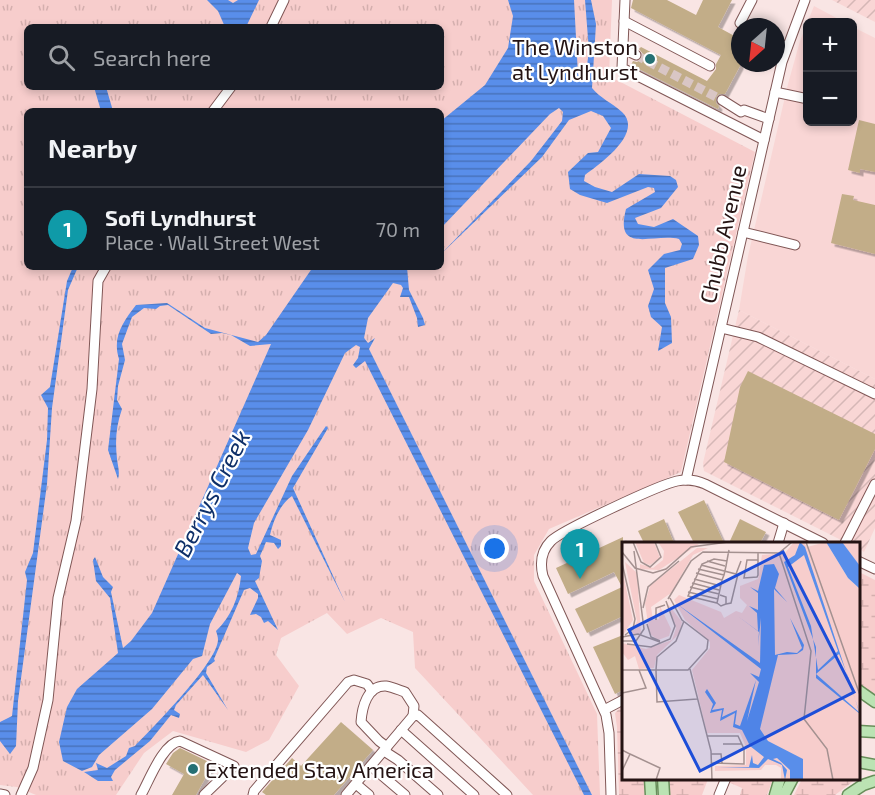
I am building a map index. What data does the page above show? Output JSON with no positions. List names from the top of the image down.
{
  "streets": {
    "street": ["Chubb Avenue"]
  },
  "water": ["Berrys Creek"],
  "places": ["The Winston at Lyndhurst", "Extended Stay America"],
  "north": "bottom left",
  "page": {
    "map_buttons": ["+", "−"],
    "search": "Search here",
    "heading": "Nearby",
    "list": [
      {
        "mark": "1",
        "name": "Sofi Lyndhurst",
        "note": "Place · Wall Street West",
        "value": "70 m"
      }
    ],
    "pins": "1"
  }
}
